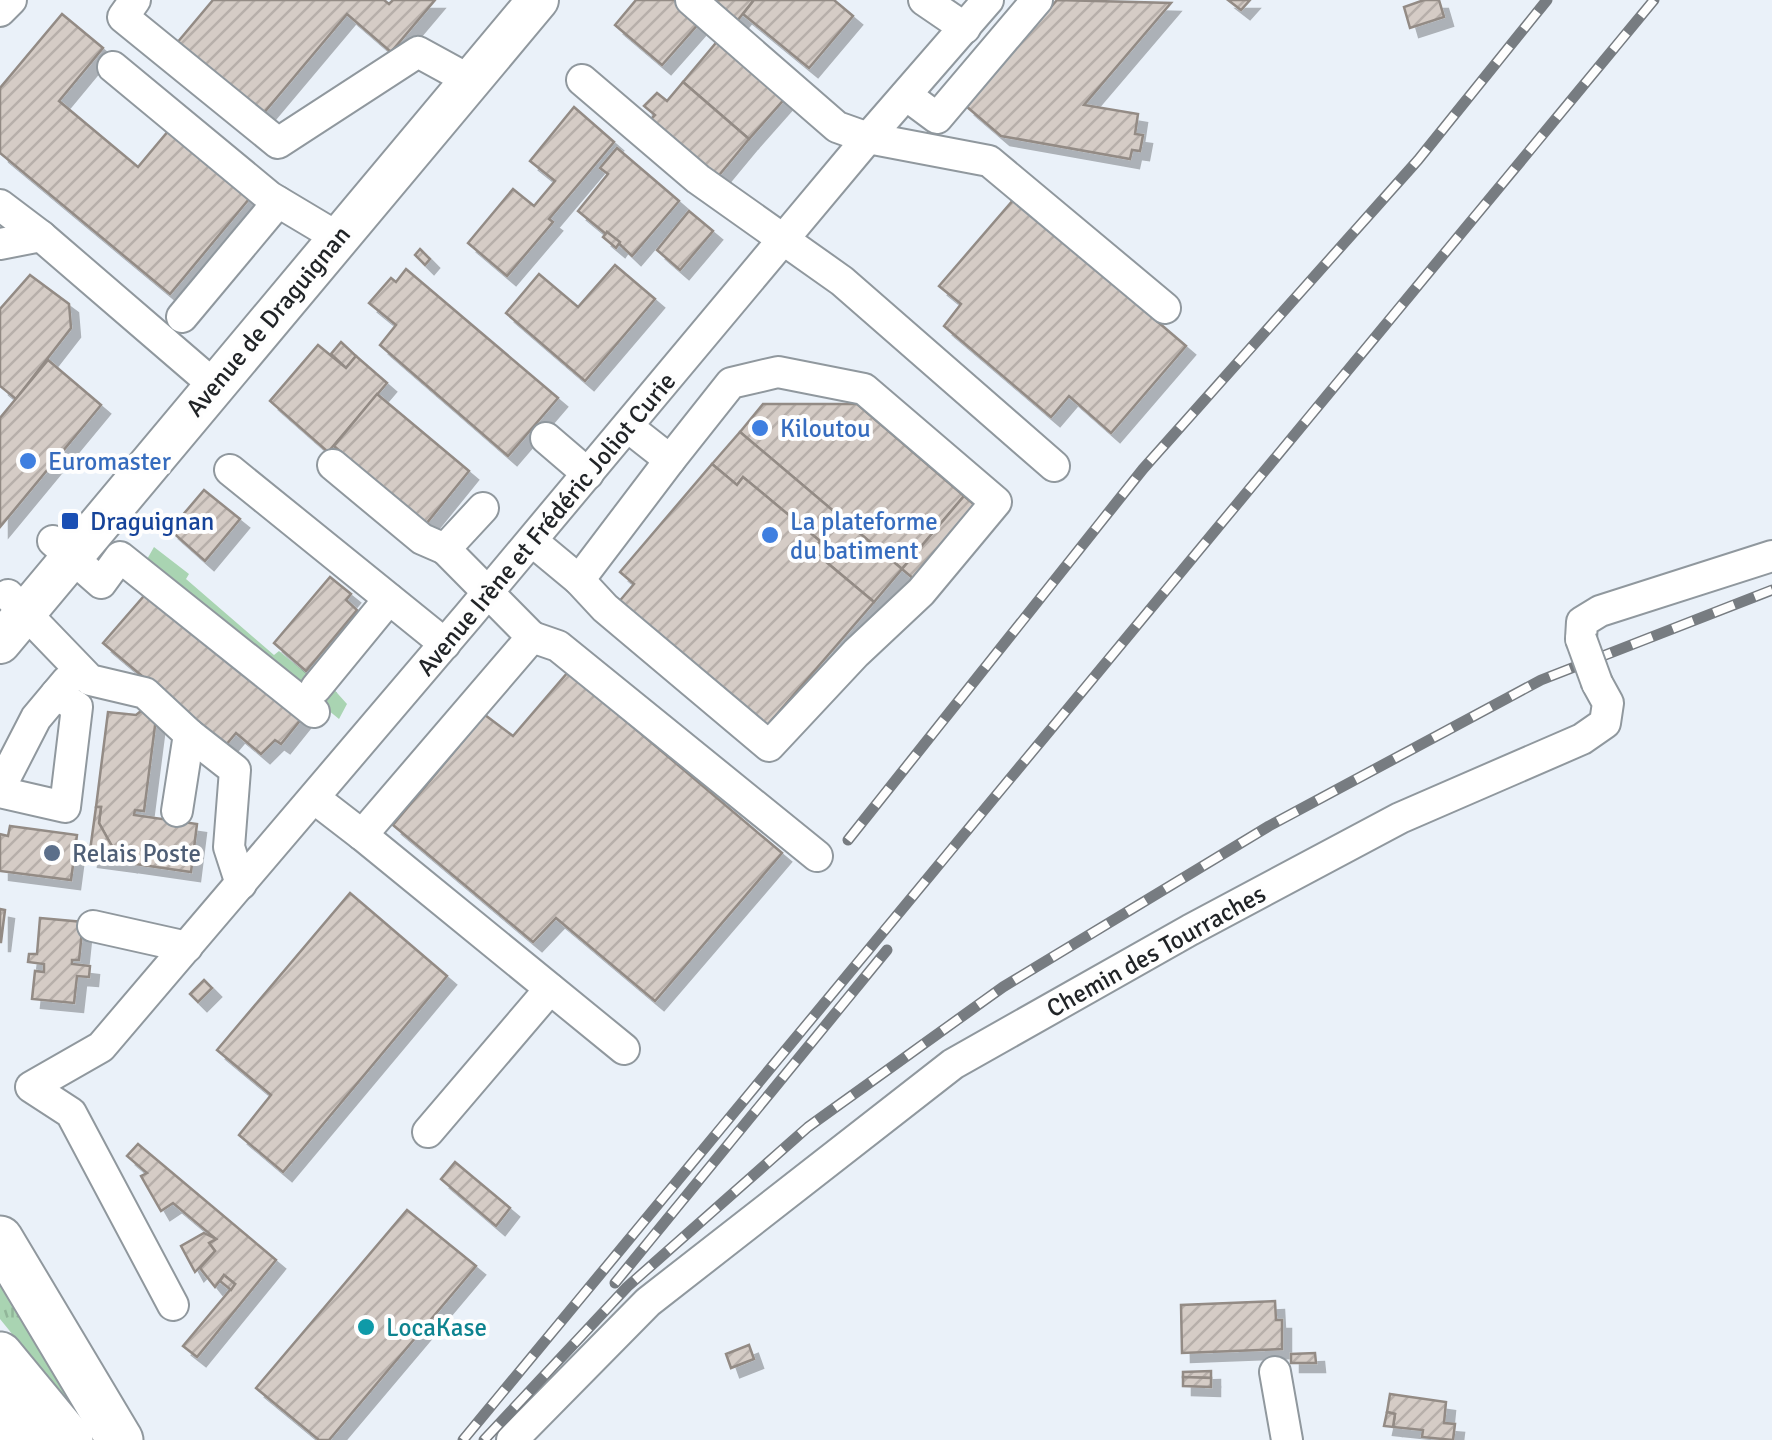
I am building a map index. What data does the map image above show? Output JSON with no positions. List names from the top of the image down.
{
  "streets": {
    "main road": ["Avenue de Draguignan"],
    "street": ["Avenue Irène et Frédéric Joliot Curie", "Chemin des Tourraches"]
  },
  "places": {
    "other": [
      "Kiloutou",
      "Euromaster",
      "La plateforme du batiment",
      "Relais Poste",
      "LocaKase"
    ],
    "transit": ["Draguignan"]
  }
}
